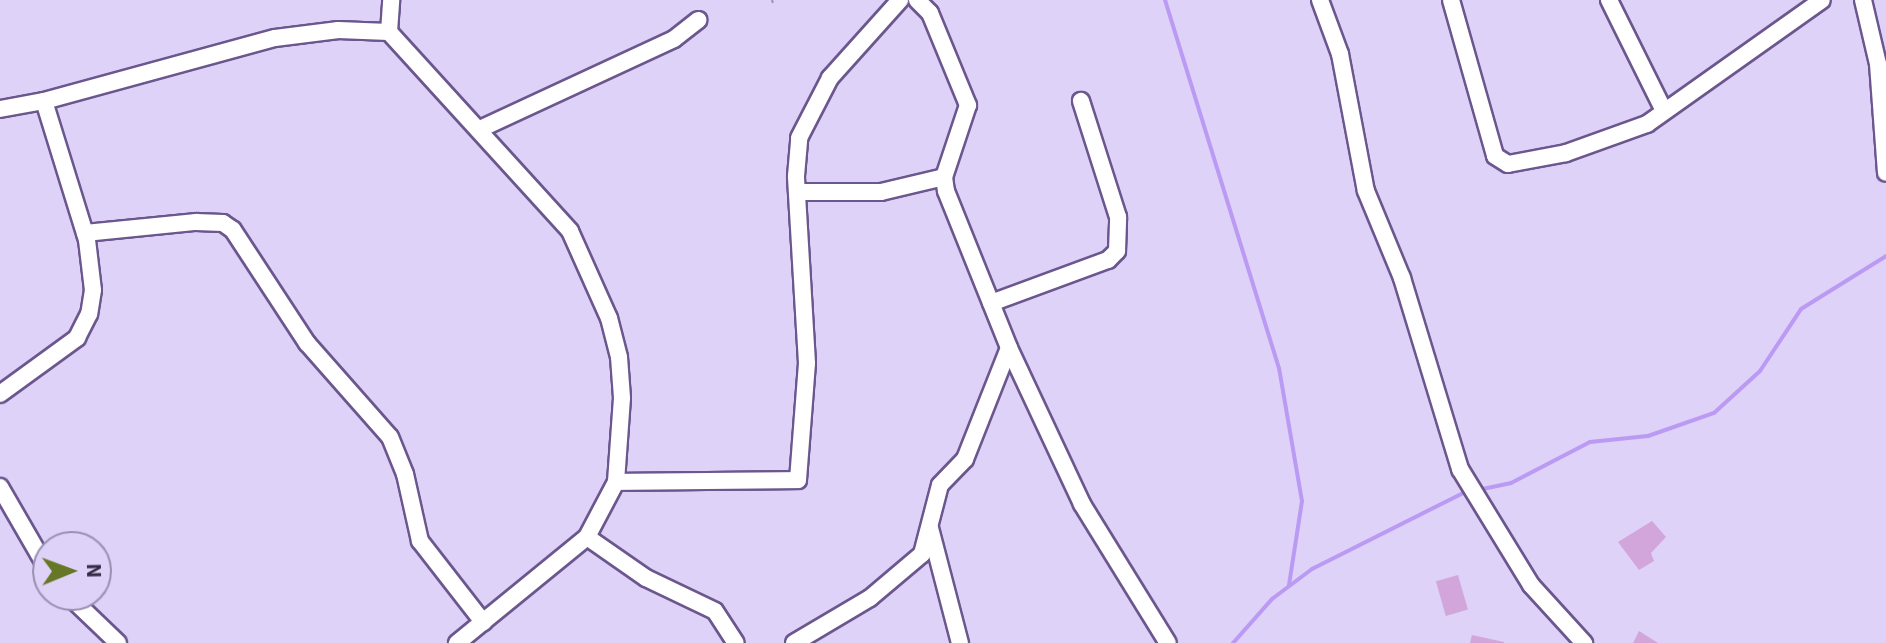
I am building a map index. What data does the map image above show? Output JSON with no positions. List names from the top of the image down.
{
  "north": "right"
}
